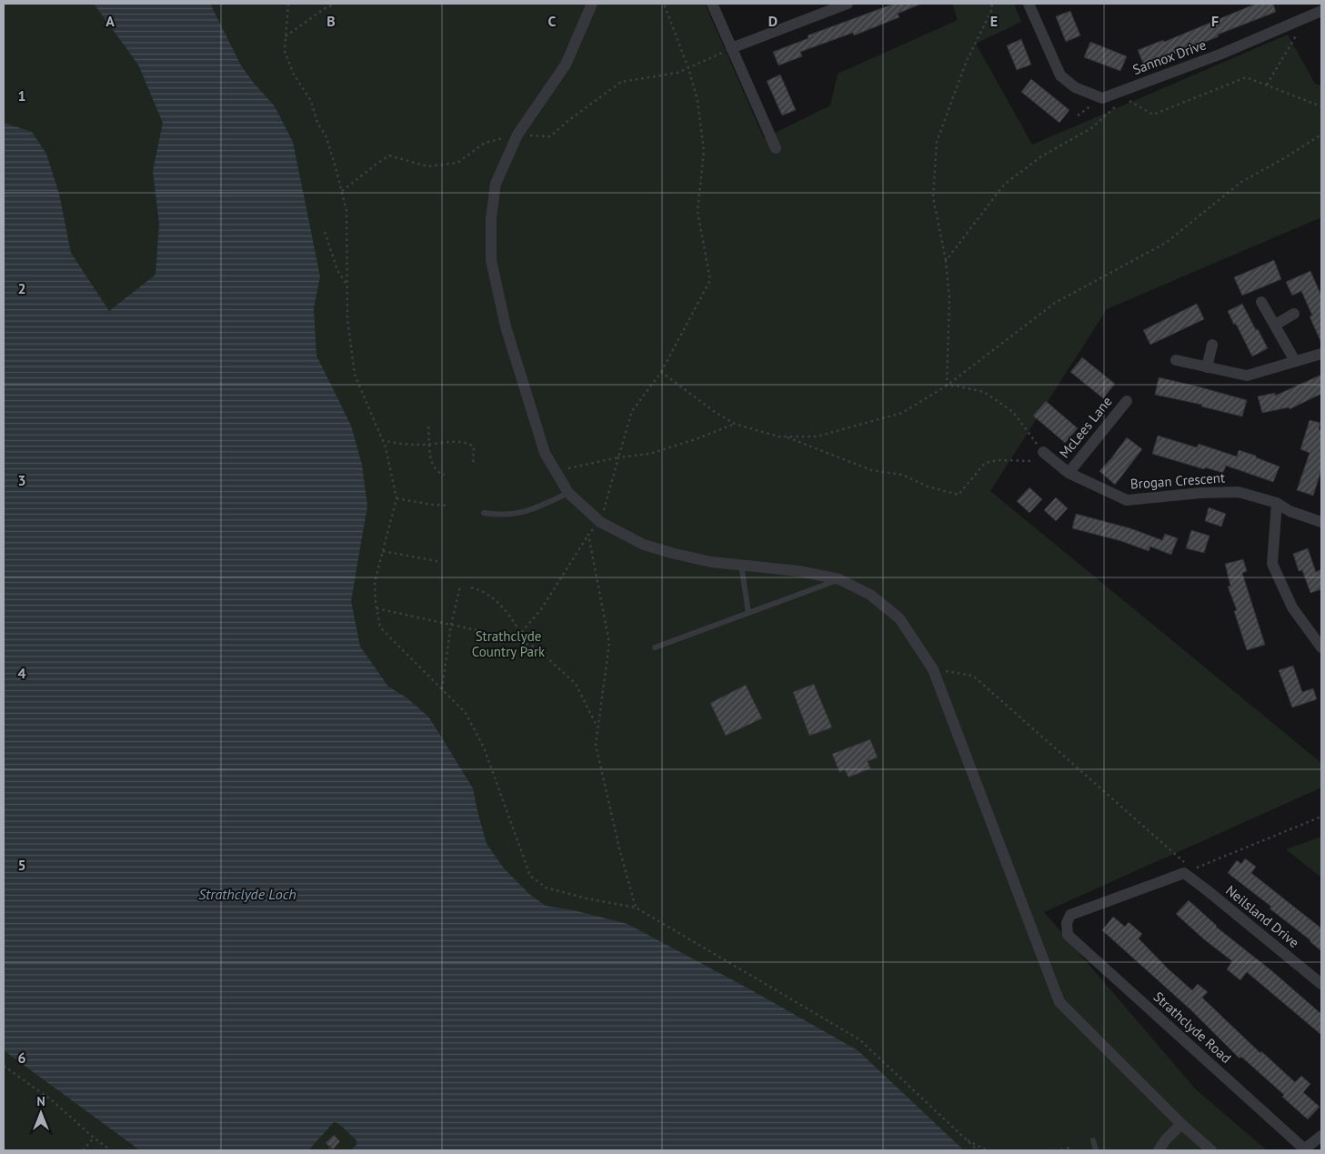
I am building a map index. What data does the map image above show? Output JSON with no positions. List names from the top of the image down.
{
  "streets": {
    "street": [
      "Sannox Drive",
      "McLees Lane",
      "Brogan Crescent",
      "Neilsland Drive",
      "Strathclyde Road"
    ]
  },
  "crossings": [
    ["McLees Lane", "Brogan Crescent"],
    ["Neilsland Drive", "Strathclyde Road"]
  ],
  "water": ["Strathclyde Loch"],
  "parks": ["Strathclyde Country Park"],
  "north": "top",
  "grid": {
    "columns": [
      "A",
      "B",
      "C",
      "D",
      "E",
      "F"
    ],
    "rows": [
      "1",
      "2",
      "3",
      "4",
      "5",
      "6"
    ]
  }
}
